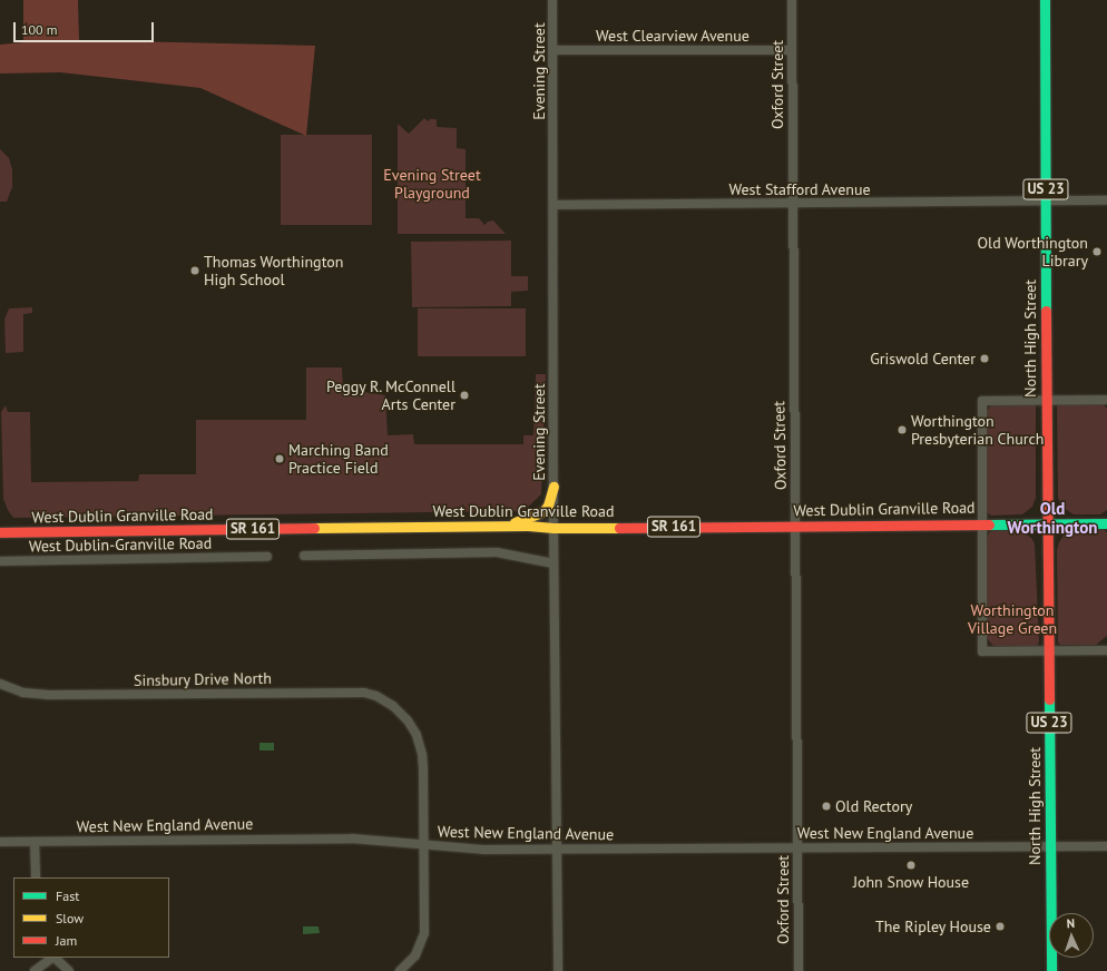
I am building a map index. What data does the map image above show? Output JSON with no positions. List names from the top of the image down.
{
  "streets": {
    "main road": [
      "US 23",
      "North High Street",
      "West Dublin Granville Road",
      "SR 161"
    ],
    "street": [
      "West Clearview Avenue",
      "Evening Street",
      "Oxford Street",
      "West Stafford Avenue",
      "West Dublin-Granville Road",
      "Sinsbury Drive North",
      "West New England Avenue"
    ]
  },
  "crossings": [
    ["West Clearview Avenue", "Evening Street"],
    ["West Clearview Avenue", "Oxford Street"],
    ["Evening Street", "West Stafford Avenue"],
    ["Evening Street", "West Dublin Granville Road"],
    ["Evening Street", "West New England Avenue"],
    ["Oxford Street", "West Stafford Avenue"],
    ["Oxford Street", "West Dublin Granville Road"],
    ["Oxford Street", "West New England Avenue"],
    ["West Stafford Avenue", "North High Street"],
    ["North High Street", "West Dublin Granville Road"],
    ["North High Street", "SR 161"],
    ["North High Street", "West New England Avenue"],
    ["West Dublin Granville Road", "SR 161"],
    ["Sinsbury Drive North", "West New England Avenue"]
  ],
  "districts": ["Old Worthington"],
  "parks": ["Evening Street Playground", "Worthington Village Green"],
  "places": [
    "Old Worthington Library",
    "Thomas Worthington High School",
    "Griswold Center",
    "Peggy R. McConnell Arts Center",
    "Worthington Presbyterian Church",
    "Marching Band Practice Field",
    "Old Rectory",
    "John Snow House",
    "The Ripley House"
  ],
  "legend": ["Fast", "Slow", "Jam"],
  "scale_bar": "100 m",
  "north": "top"
}
